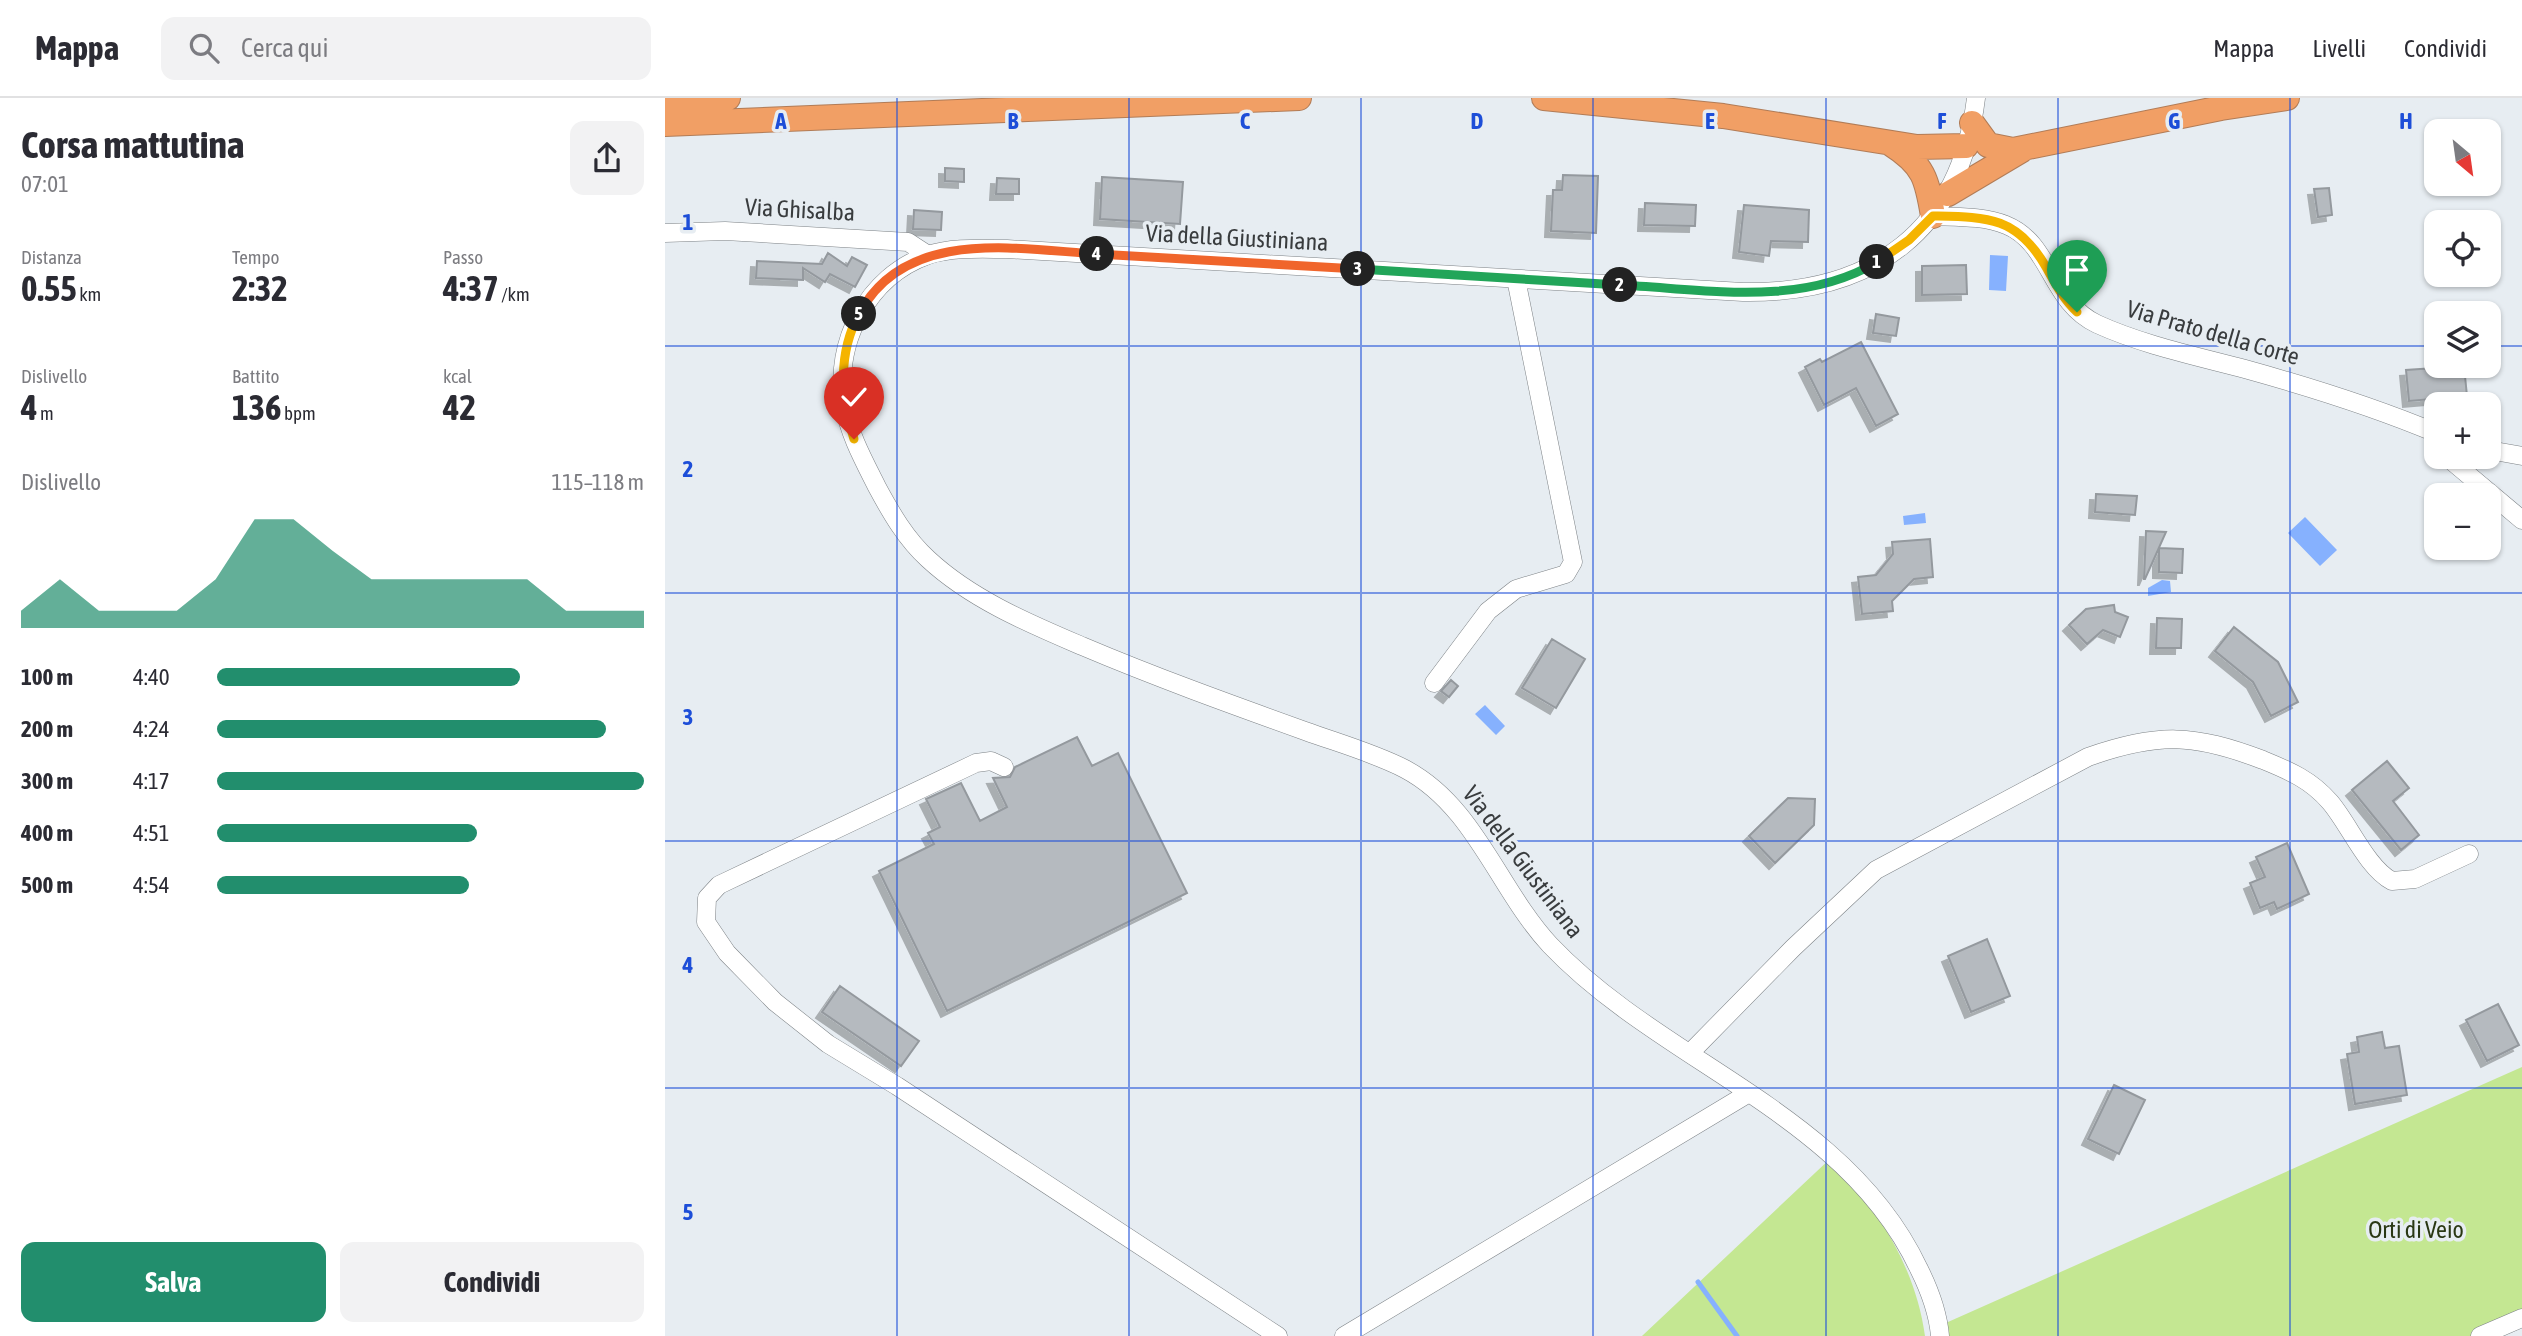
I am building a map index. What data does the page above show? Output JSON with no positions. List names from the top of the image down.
{
  "streets": {
    "street": ["Via Ghisalba", "Via della Giustiniana", "Via Prato della Corte"]
  },
  "crossings": [
    ["Via Ghisalba", "Via della Giustiniana"],
    ["Via della Giustiniana", "Via Prato della Corte"]
  ],
  "parks": ["Orti di Veio"],
  "north": "bottom right",
  "page": {
    "header": "Mappa",
    "search": "Cerca qui",
    "nav": ["Mappa", "Livelli", "Condividi"],
    "heading": ["Corsa mattutina", "07:01"],
    "map_buttons": ["+", "−"],
    "stats": [
      ["Distanza", "0.55 km"],
      ["Tempo", "2:32"],
      ["Passo", "4:37 /km"],
      ["Dislivello", "4 m"],
      ["Battito", "136 bpm"],
      ["kcal", "42"]
    ],
    "pins": [
      "4",
      "1",
      "3",
      "2",
      "5"
    ],
    "chart": ["Dislivello", "115–118 m"],
    "list": [
      {
        "name": "100 m",
        "note": "4:40"
      },
      {
        "name": "200 m",
        "note": "4:24"
      },
      {
        "name": "300 m",
        "note": "4:17"
      },
      {
        "name": "400 m",
        "note": "4:51"
      },
      {
        "name": "500 m",
        "note": "4:54"
      }
    ],
    "buttons": ["Salva", "Condividi"]
  },
  "grid": {
    "columns": [
      "A",
      "B",
      "C",
      "D",
      "E",
      "F",
      "G",
      "H"
    ],
    "rows": [
      "1",
      "2",
      "3",
      "4",
      "5"
    ]
  }
}
